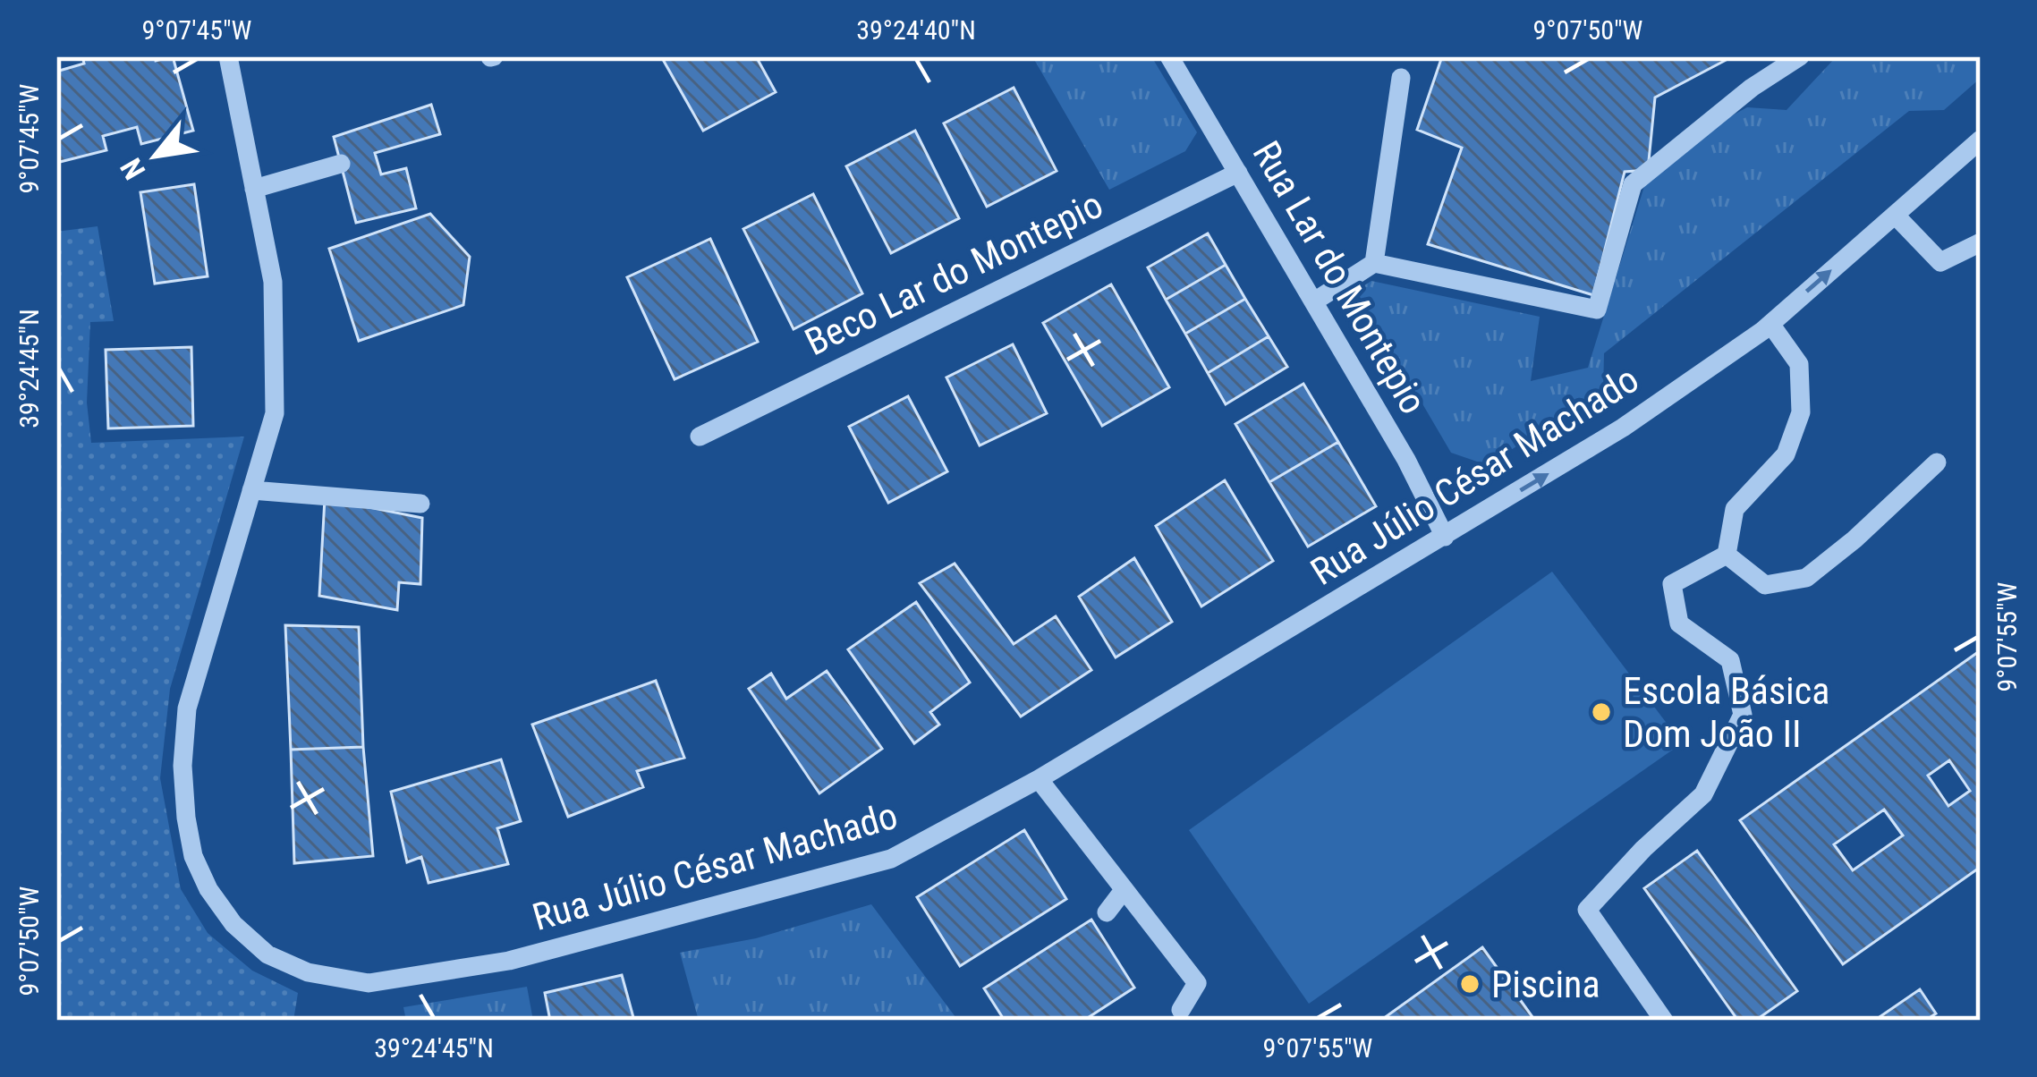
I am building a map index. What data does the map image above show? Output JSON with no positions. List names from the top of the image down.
{
  "streets": {
    "street": ["Beco Lar do Montepio", "Rua Lar do Montepio", "Rua Júlio César Machado"]
  },
  "crossings": [
    ["Beco Lar do Montepio", "Rua Lar do Montepio"],
    ["Rua Lar do Montepio", "Rua Júlio César Machado"]
  ],
  "places": ["Escola Básica Dom João II", "Piscina"],
  "north": "bottom left",
  "coordinates": [
    "9°07'45\"W",
    "39°24'40\"N",
    "9°07'50\"W",
    "39°24'45\"N",
    "9°07'55\"W"
  ]
}
